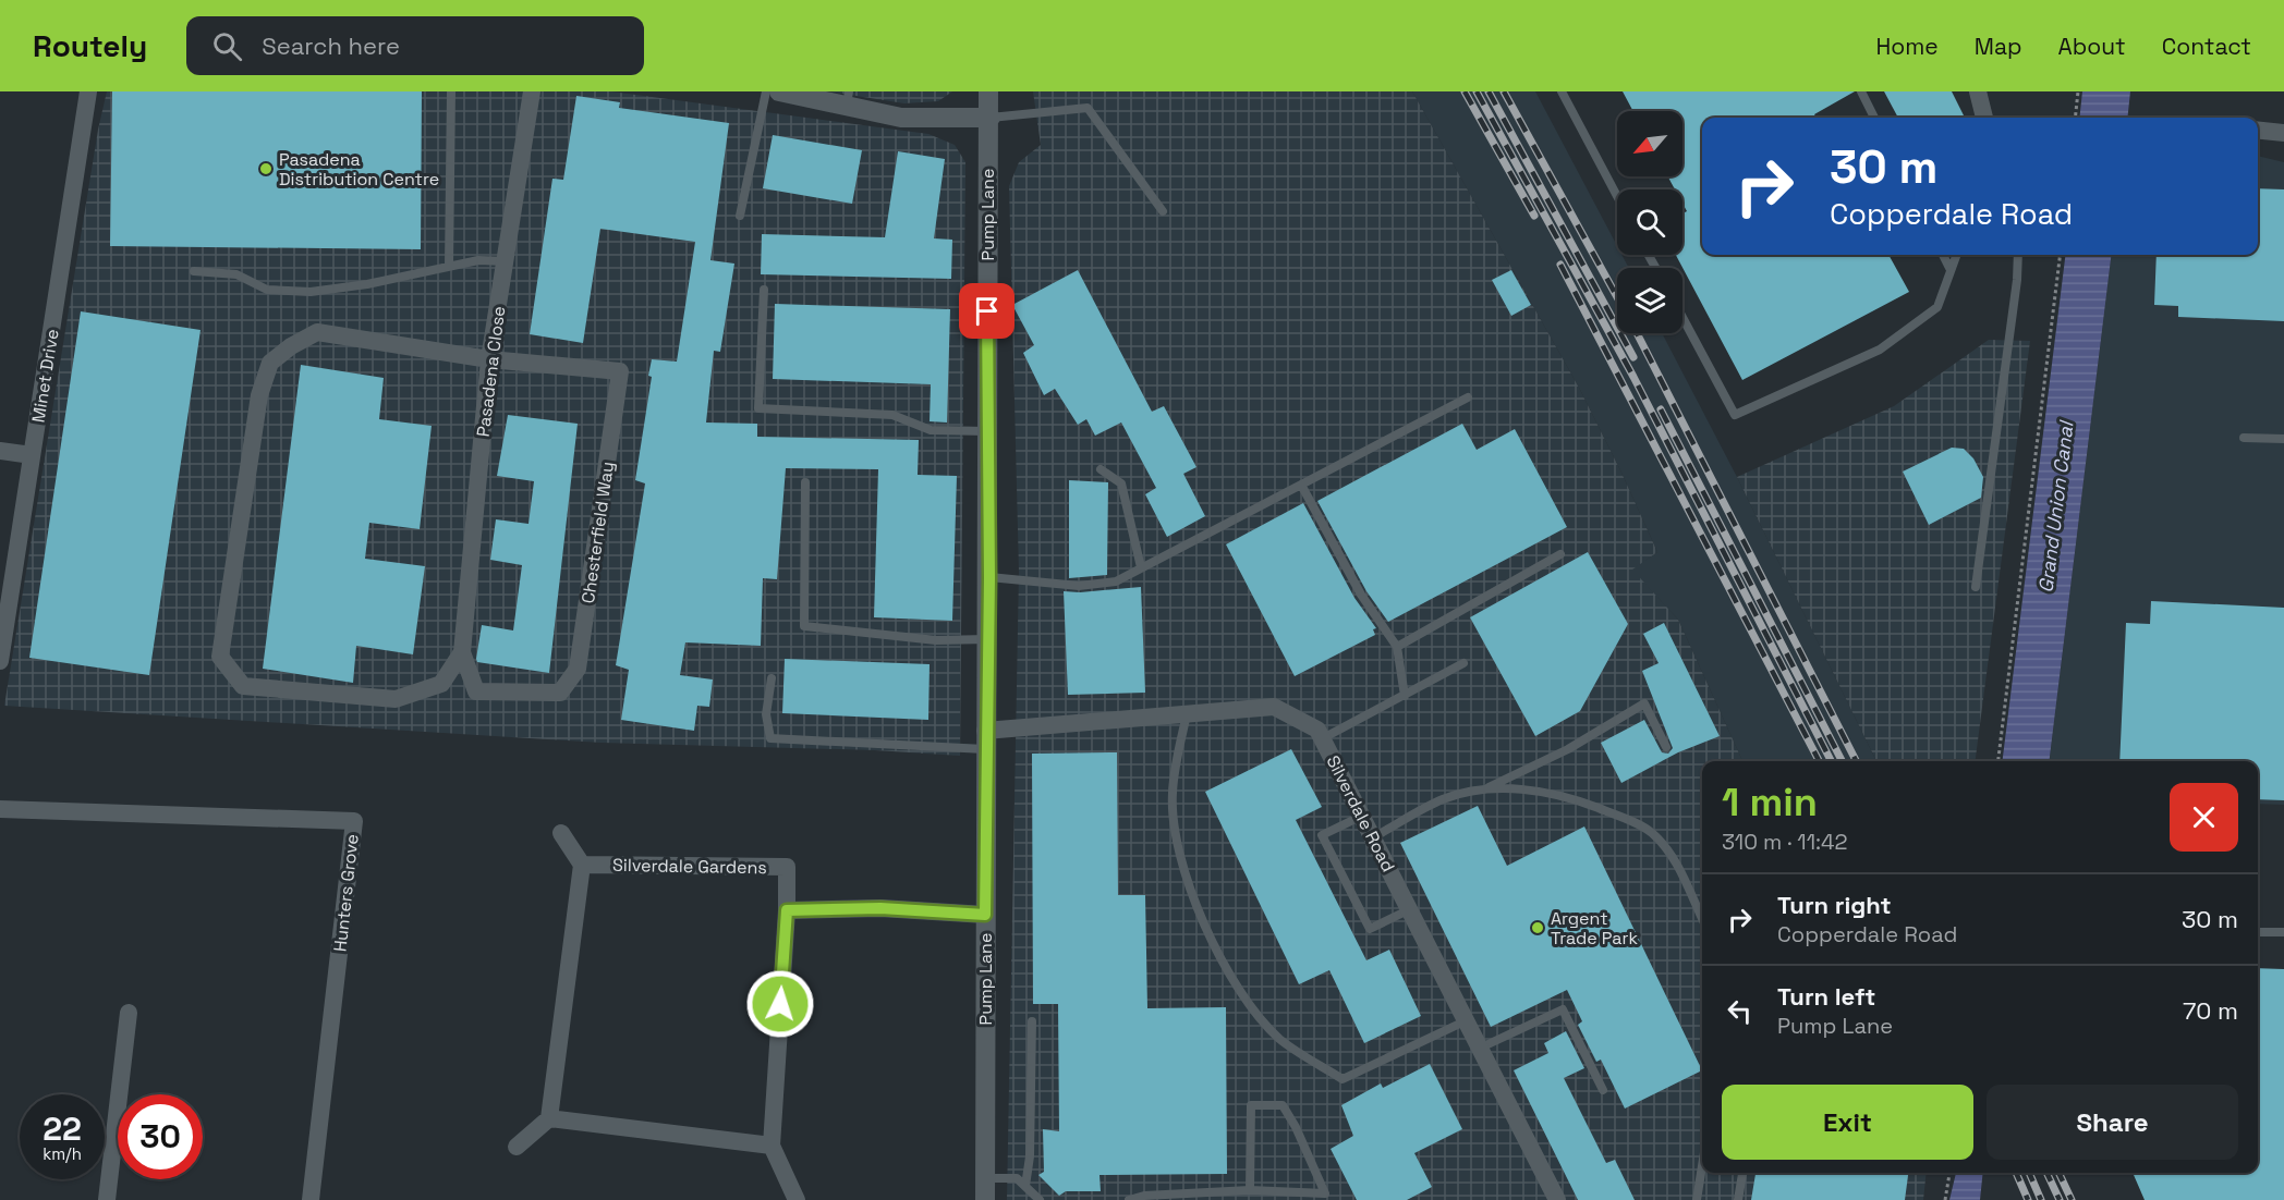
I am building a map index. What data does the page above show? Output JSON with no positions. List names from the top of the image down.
{
  "streets": {
    "street": [
      "Pump Lane",
      "Pasadena Close",
      "Minet Drive",
      "Chesterfield Way",
      "Silverdale Road",
      "Silverdale Gardens",
      "Hunters Grove"
    ]
  },
  "crossings": [
    ["Pump Lane", "Silverdale Road"],
    ["Pasadena Close", "Chesterfield Way"]
  ],
  "water": ["Grand Union Canal"],
  "places": ["Pasadena Distribution Centre", "Argent Trade Park"],
  "north": "bottom left",
  "page": {
    "header": "Routely",
    "search": "Search here",
    "nav": [
      "Home",
      "Map",
      "About",
      "Contact"
    ],
    "turn": ["30 m", "Copperdale Road"],
    "heading": ["1 min", "310 m · 11:42"],
    "list": [
      {
        "name": "Turn right",
        "note": "Copperdale Road",
        "value": "30 m"
      },
      {
        "name": "Turn left",
        "note": "Pump Lane",
        "value": "70 m"
      }
    ],
    "buttons": ["Exit", "Share"],
    "speed": "22 km/h",
    "limit": "30"
  }
}
